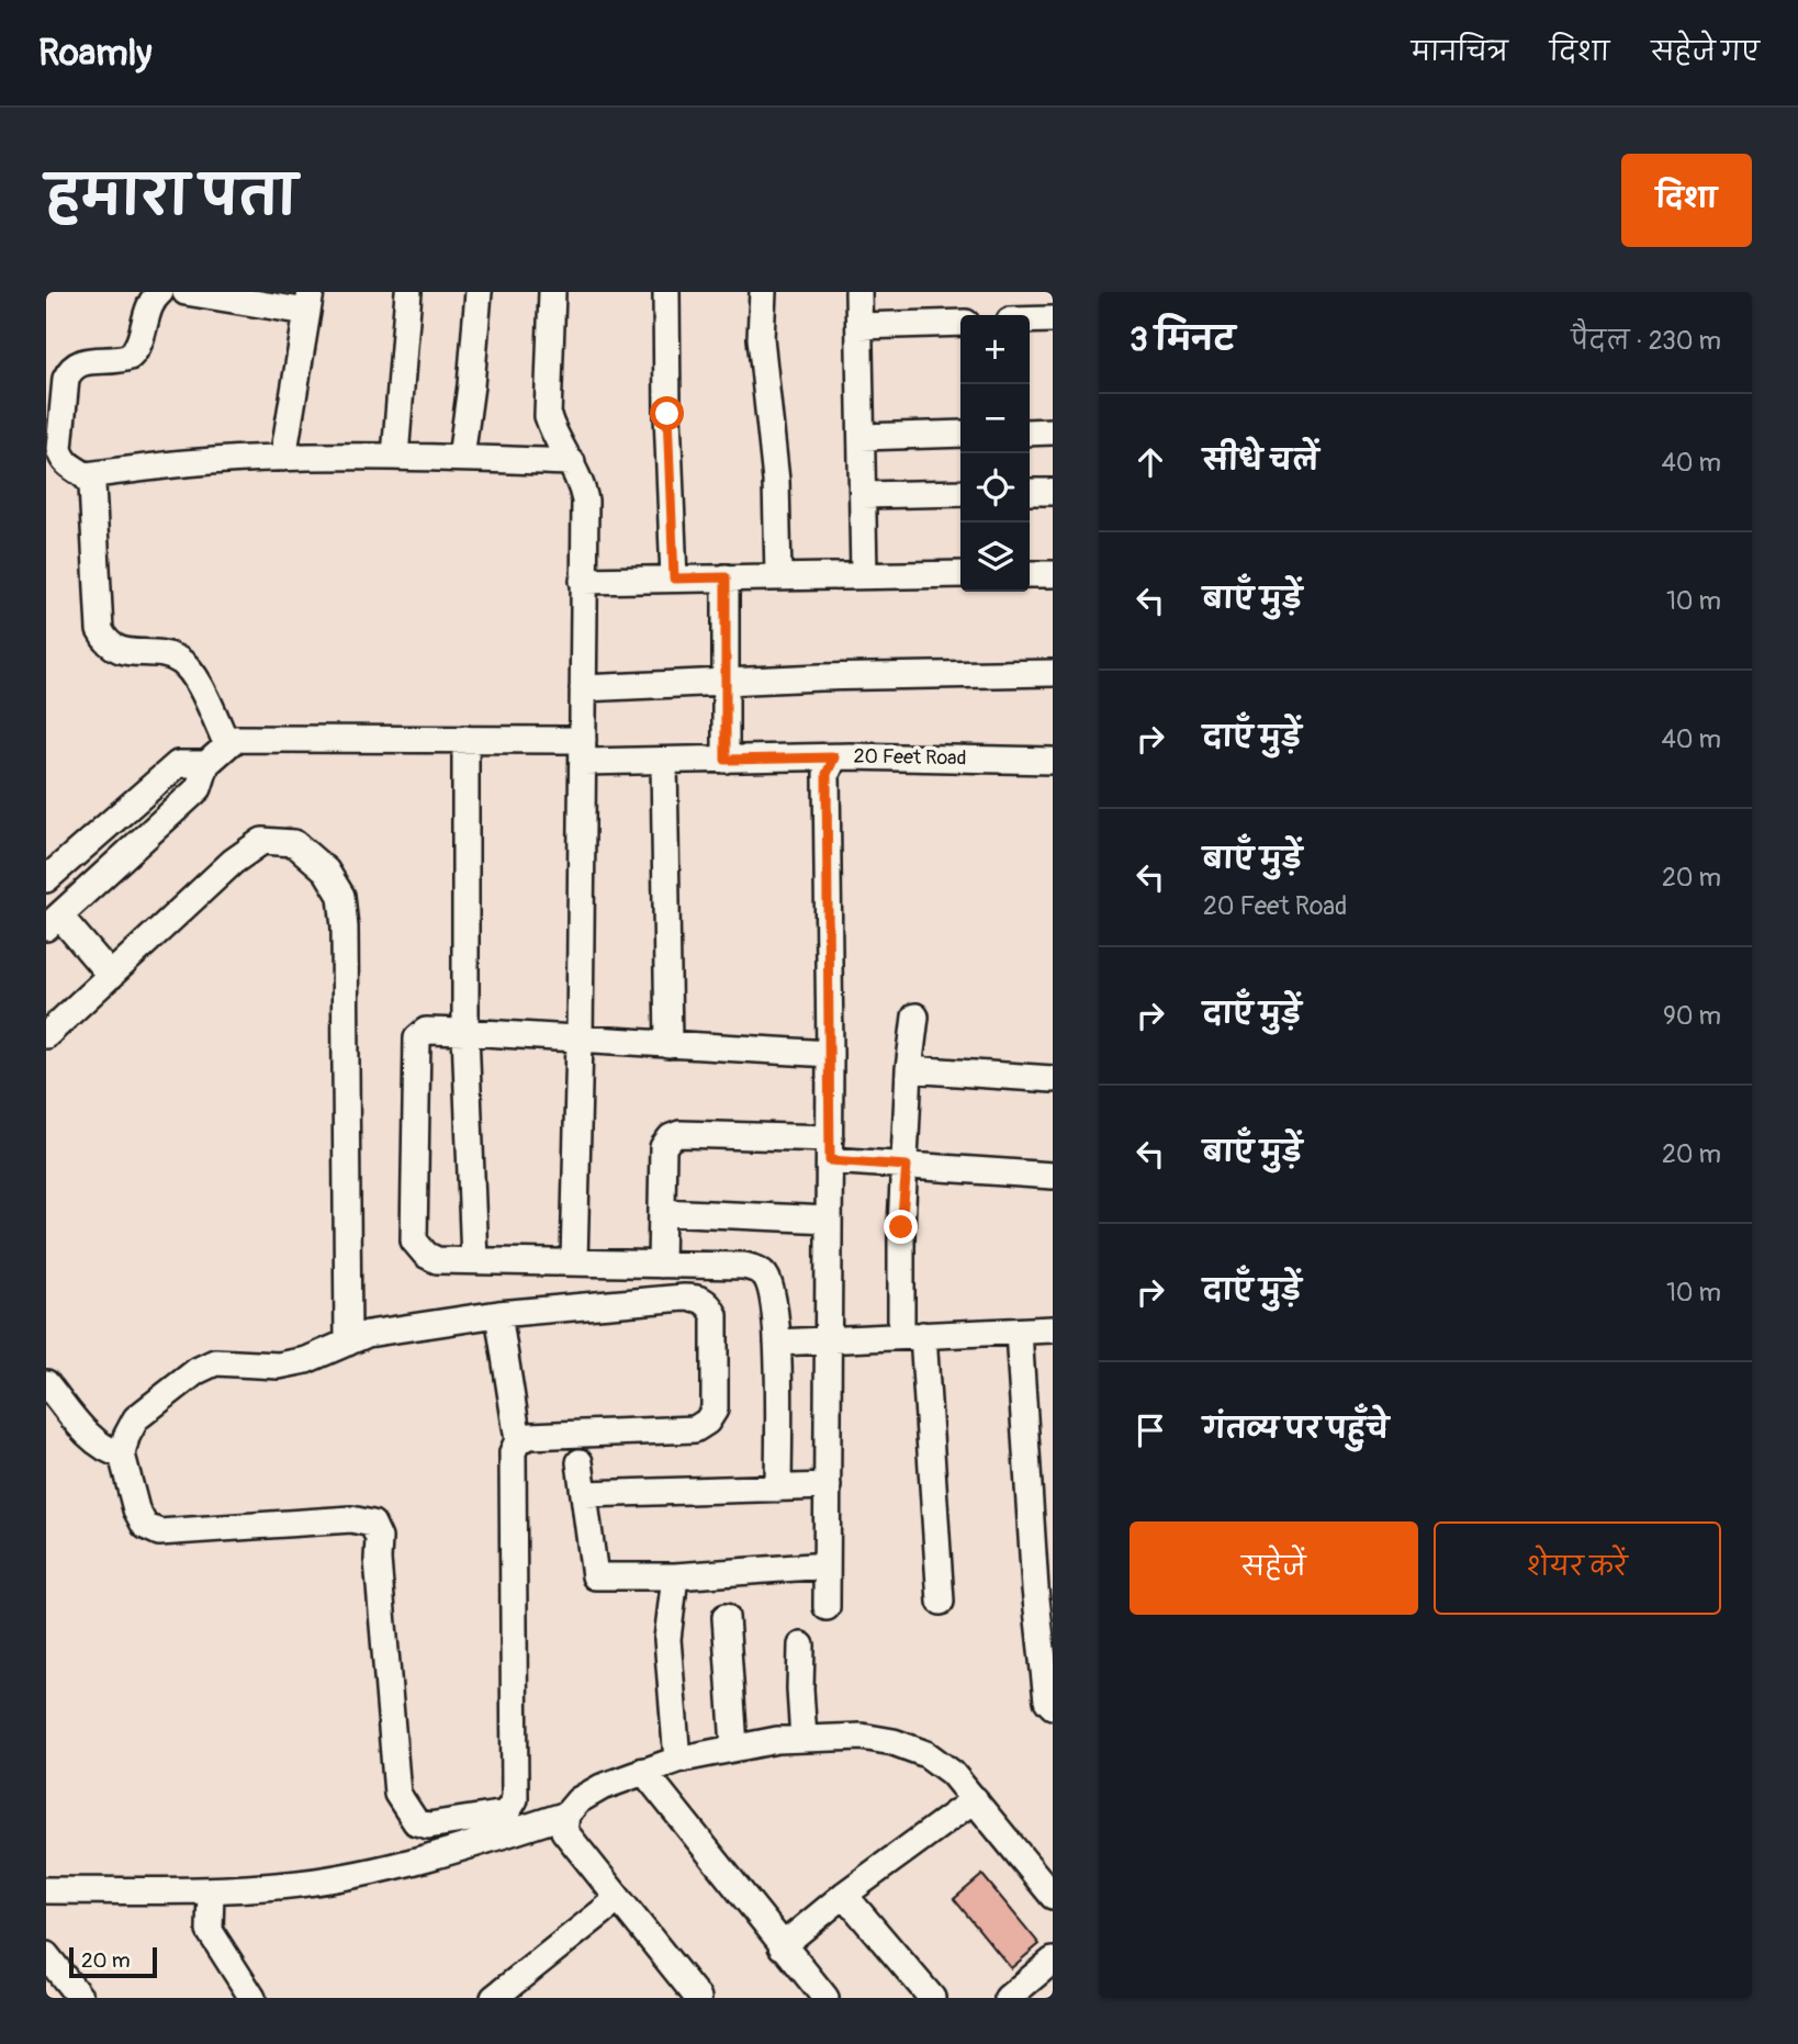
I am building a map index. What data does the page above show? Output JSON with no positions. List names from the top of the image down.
{
  "streets": {
    "street": ["20 Feet Road"]
  },
  "scale_bar": "20 m",
  "page": {
    "header": "Roamly",
    "nav": ["मानचित्र", "दिशा", "सहेजे गए"],
    "title": "हमारा पता",
    "buttons": [
      "दिशा",
      ["सहेजें", "शेयर करें"]
    ],
    "heading": ["3 मिनट", "पैदल · 230 m"],
    "map_buttons": ["+", "−"],
    "list": [
      ["सीधे चलें", "40 m"],
      ["बाएँ मुड़ें", "10 m"],
      ["दाएँ मुड़ें", "40 m"],
      ["बाएँ मुड़ें", "20 Feet Road", "20 m"],
      ["दाएँ मुड़ें", "90 m"],
      ["बाएँ मुड़ें", "20 m"],
      ["दाएँ मुड़ें", "10 m"],
      "गंतव्य पर पहुँचे"
    ],
    "scale": "20 m"
  }
}
